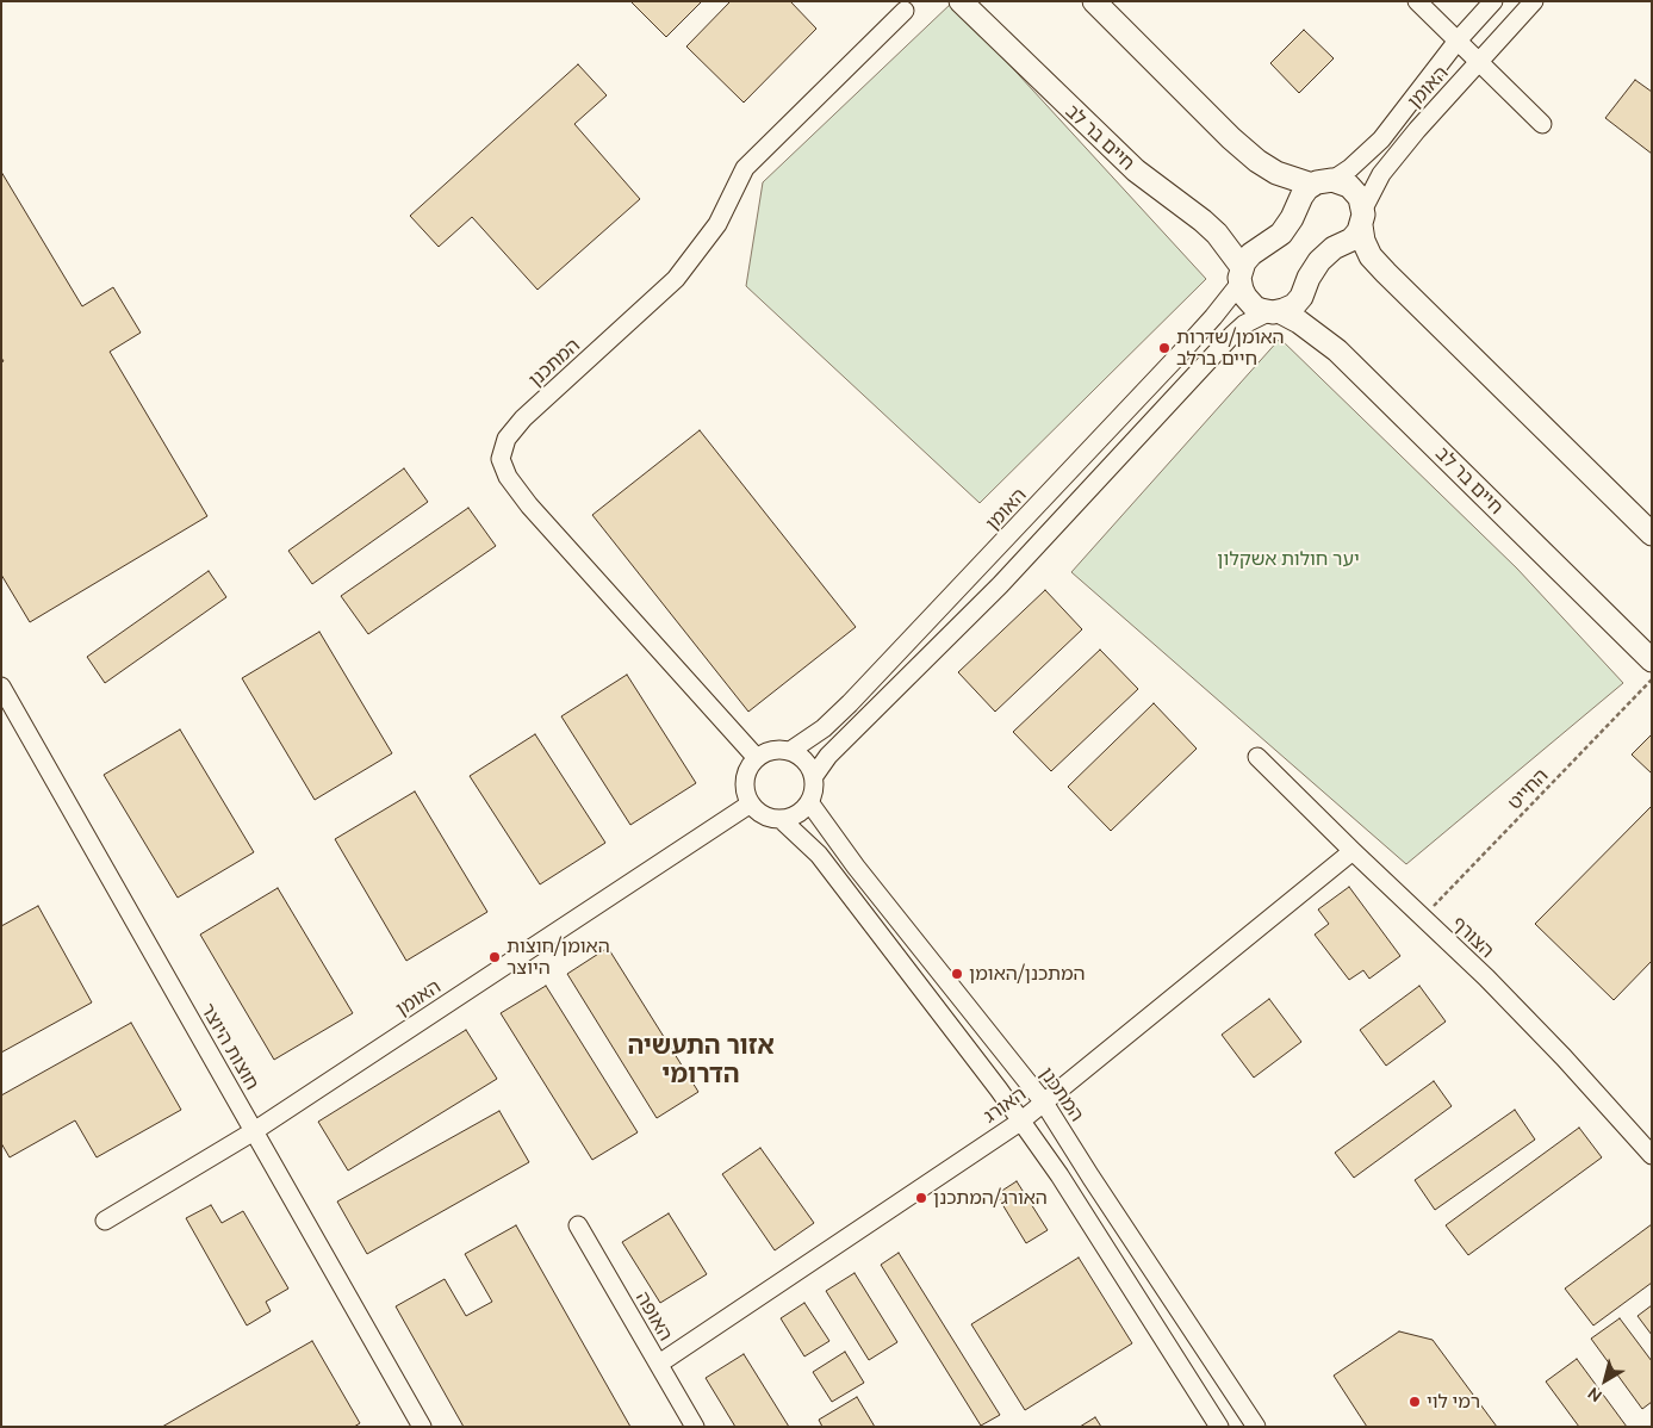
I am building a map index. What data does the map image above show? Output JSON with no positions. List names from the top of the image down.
{
  "streets": {
    "main road": ["חיים בר לב"],
    "street": [
      "האומן",
      "המתכנן",
      "הצורף",
      "חוצות היוצר",
      "האורג",
      "האופה"
    ],
    "path": ["החייט"]
  },
  "crossings": [
    ["האומן", "חיים בר לב"],
    ["האומן", "המתכנן"],
    ["האומן", "חוצות היוצר"],
    ["המתכנן", "האורג"],
    ["החייט", "הצורף"],
    ["הצורף", "האורג"],
    ["האורג", "האופה"]
  ],
  "districts": ["אזור התעשיה הדרומי"],
  "parks": ["יער חולות אשקלון"],
  "places": [
    "האומן/שדרות חיים ברלב",
    "האומן/חוצות היוצר",
    "המתכנן/האומן",
    "האורג/המתכנן",
    "רמי לוי"
  ],
  "north": "bottom left"
}
